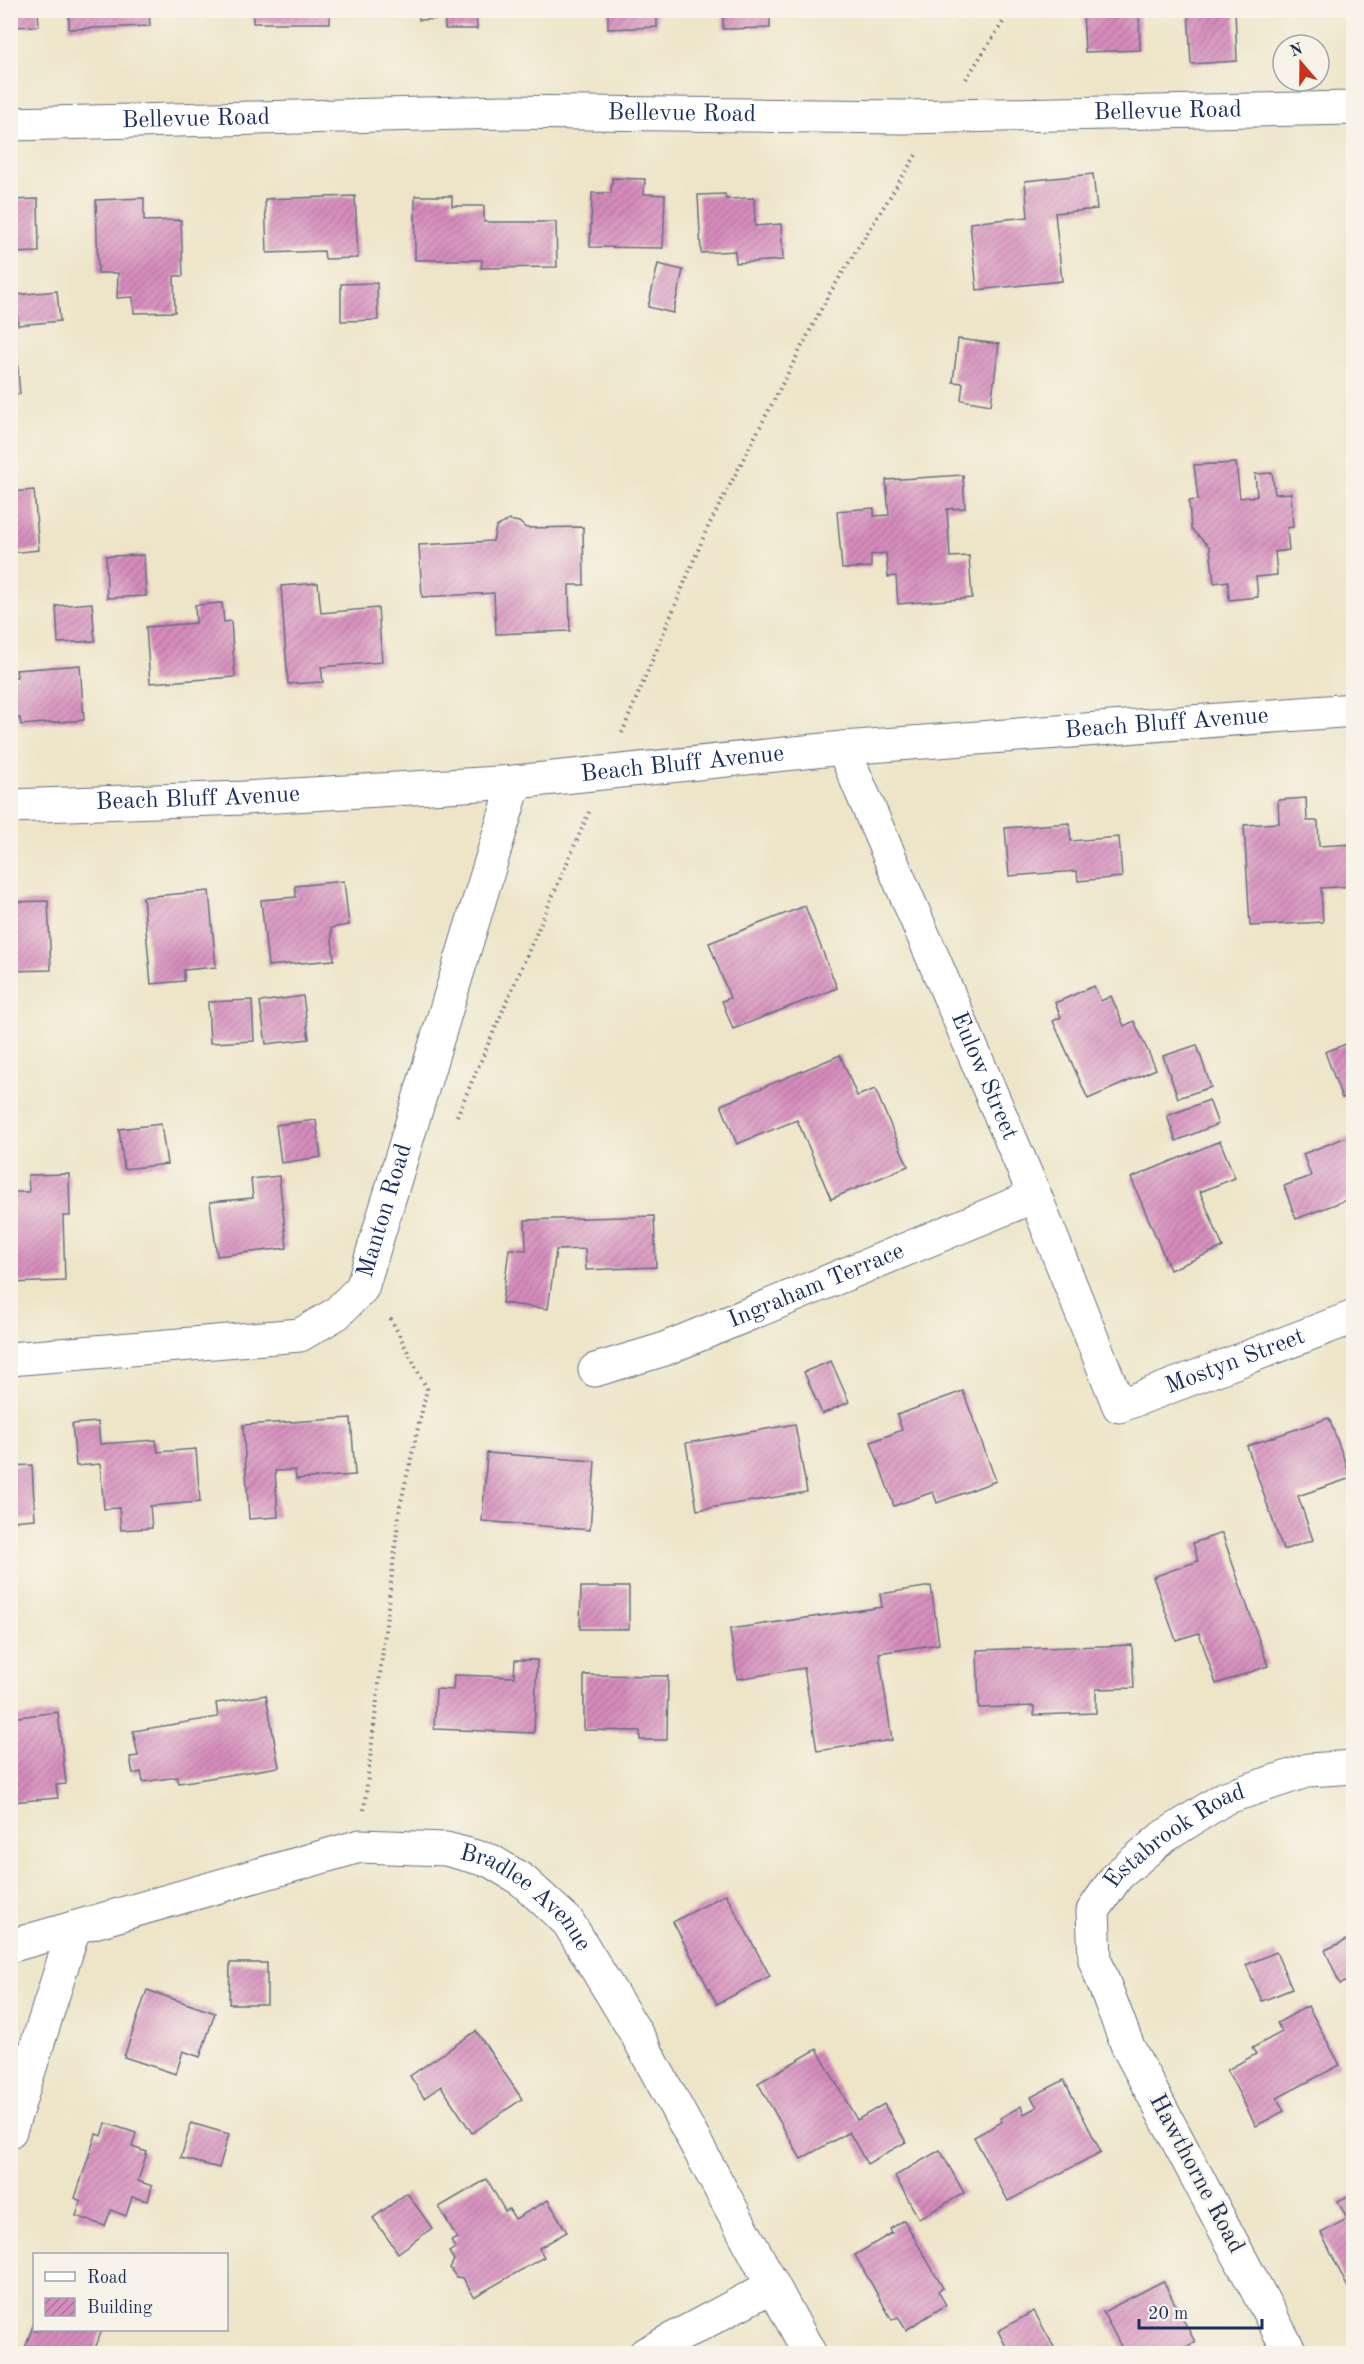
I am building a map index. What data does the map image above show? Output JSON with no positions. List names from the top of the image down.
{
  "streets": {
    "street": [
      "Bellevue Road",
      "Beach Bluff Avenue",
      "Eulow Street",
      "Manton Road",
      "Ingraham Terrace",
      "Mostyn Street",
      "Estabrook Road",
      "Bradlee Avenue",
      "Hawthorne Road"
    ]
  },
  "crossings": [
    ["Beach Bluff Avenue", "Eulow Street"],
    ["Beach Bluff Avenue", "Manton Road"],
    ["Eulow Street", "Ingraham Terrace"],
    ["Eulow Street", "Mostyn Street"],
    ["Estabrook Road", "Hawthorne Road"]
  ],
  "legend": ["Road", "Building"],
  "scale_bar": "20 m",
  "north": "top"
}
